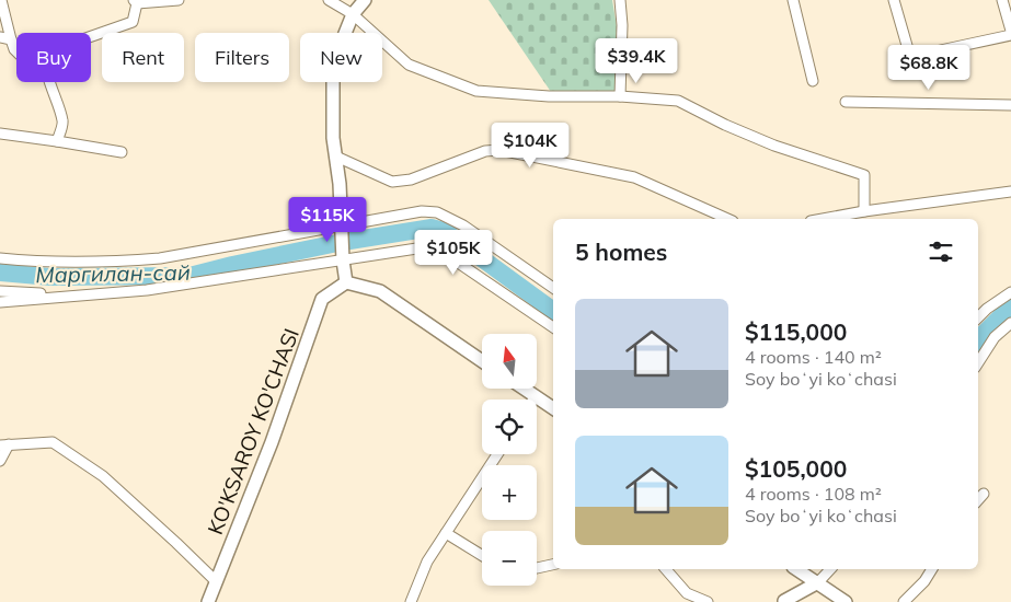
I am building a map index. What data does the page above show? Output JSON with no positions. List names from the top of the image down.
{
  "streets": {
    "street": ["KO'KSAROY KO'CHASI"]
  },
  "water": ["Маргилан-сай"],
  "north": "top",
  "page": {
    "chip": [
      "Buy",
      "Rent",
      "Filters",
      "New"
    ],
    "price": [
      "$39.4K",
      "$68.8K",
      "$104K",
      "$115K",
      "$105K"
    ],
    "heading": "5 homes",
    "list": [
      {
        "name": "$115,000",
        "note": "4 rooms · 140 m² · Soy boʻyi koʻchasi"
      },
      {
        "name": "$105,000",
        "note": "4 rooms · 108 m² · Soy boʻyi koʻchasi"
      }
    ],
    "map_buttons": ["+", "−"]
  }
}
